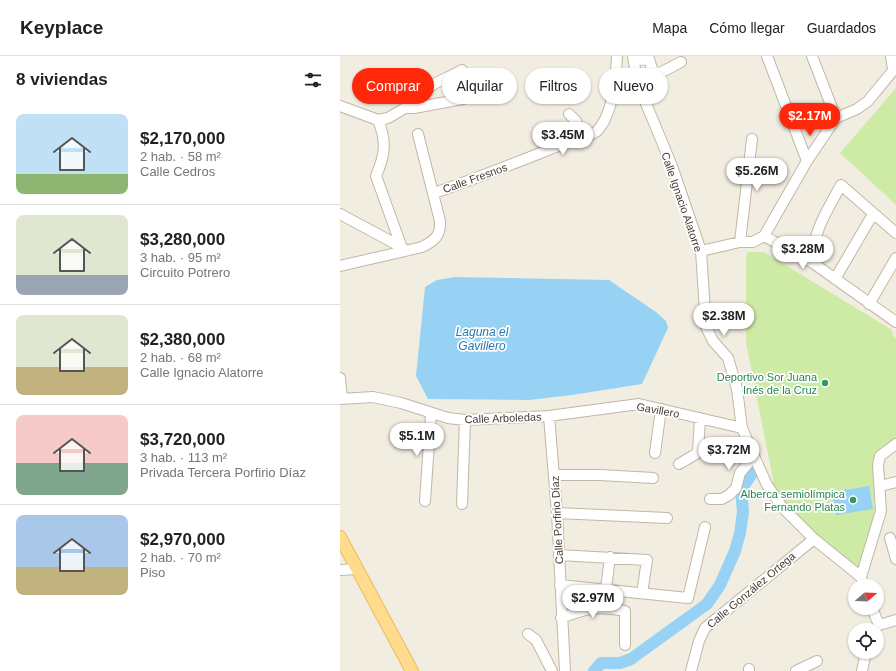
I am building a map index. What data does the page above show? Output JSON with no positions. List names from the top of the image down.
{
  "streets": {
    "street": [
      "Calle Fresnos",
      "Calle Ignacio Alatorre",
      "Gavillero",
      "Calle Arboledas",
      "Calle Porfirio Díaz",
      "Calle González Ortega"
    ]
  },
  "crossings": [
    ["Calle Ignacio Alatorre", "Gavillero"],
    ["Calle Ignacio Alatorre", "Calle González Ortega"],
    ["Gavillero", "Calle Arboledas"],
    ["Gavillero", "Calle Porfirio Díaz"],
    ["Calle Arboledas", "Calle Porfirio Díaz"]
  ],
  "water": ["Laguna el Gavillero"],
  "places": ["Deportivo Sor Juana Inés de la Cruz", "Alberca semiolímpica Fernando Platas"],
  "north": "right",
  "page": {
    "header": "Keyplace",
    "nav": ["Mapa", "Cómo llegar", "Guardados"],
    "heading": "8 viviendas",
    "chip": [
      "Comprar",
      "Alquilar",
      "Filtros",
      "Nuevo"
    ],
    "price": [
      "$2.17M",
      "$3.45M",
      "$5.26M",
      "$3.28M",
      "$2.38M",
      "$5.1M",
      "$3.72M",
      "$2.97M"
    ],
    "list": [
      {
        "name": "$2,170,000",
        "note": "2 hab. · 58 m² · Calle Cedros"
      },
      {
        "name": "$3,280,000",
        "note": "3 hab. · 95 m² · Circuito Potrero"
      },
      {
        "name": "$2,380,000",
        "note": "2 hab. · 68 m² · Calle Ignacio Alatorre"
      },
      {
        "name": "$3,720,000",
        "note": "3 hab. · 113 m² · Privada Tercera Porfirio Díaz"
      },
      {
        "name": "$2,970,000",
        "note": "2 hab. · 70 m² · Piso"
      }
    ]
  }
}
